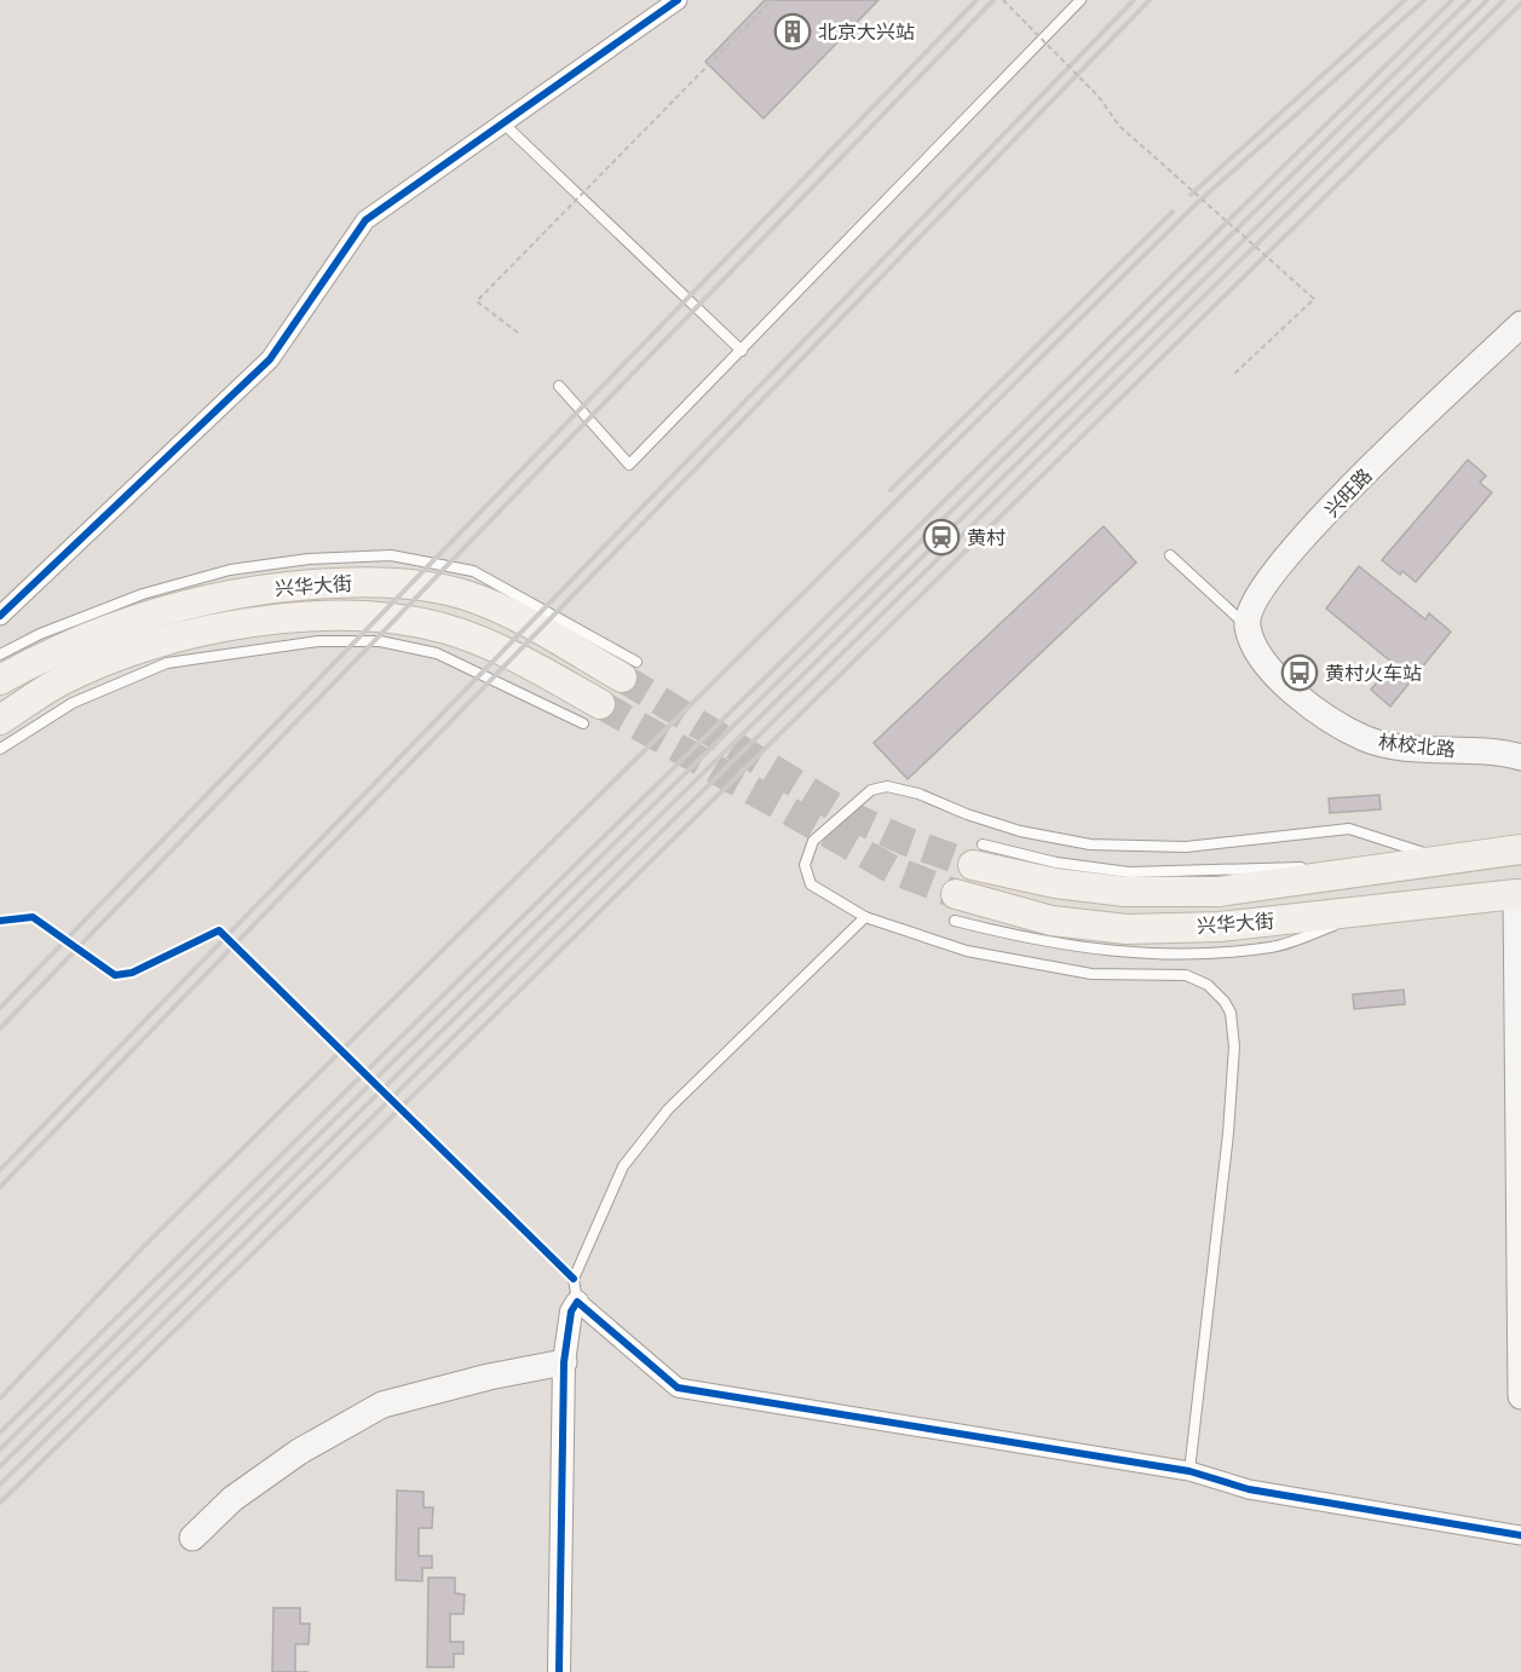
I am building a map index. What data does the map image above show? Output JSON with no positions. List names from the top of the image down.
{
  "streets": {
    "main road": ["兴旺路", "兴华大街", "林校北路"]
  },
  "crossings": [
    ["兴旺路", "林校北路"]
  ],
  "places": {
    "building": ["北京大兴站"],
    "station": ["黄村"],
    "bus stop": ["黄村火车站"]
  }
}
